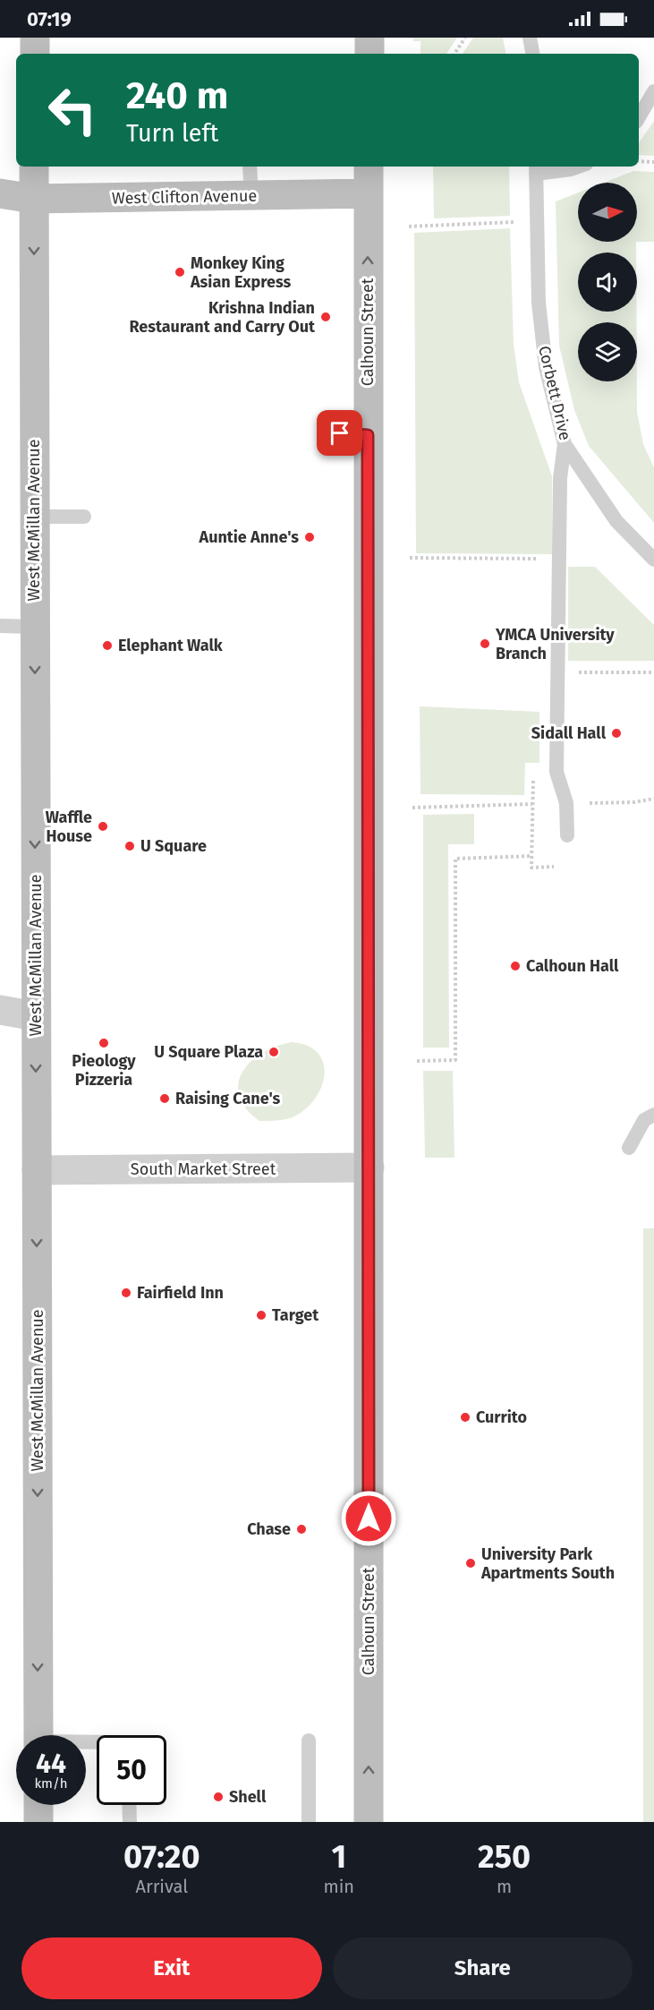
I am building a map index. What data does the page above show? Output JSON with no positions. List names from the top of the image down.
{
  "streets": {
    "main road": ["West Clifton Avenue", "Calhoun Street", "West McMillan Avenue"],
    "street": ["South Market Street"],
    "lane": ["Corbett Drive"]
  },
  "crossings": [
    ["West Clifton Avenue", "Calhoun Street"],
    ["West Clifton Avenue", "West McMillan Avenue"],
    ["Calhoun Street", "South Market Street"],
    ["West McMillan Avenue", "South Market Street"]
  ],
  "one_way": ["Calhoun Street", "West McMillan Avenue"],
  "places": [
    "Monkey King Asian Express",
    "Krishna Indian Restaurant and Carry Out",
    "Auntie Anne's",
    "YMCA University Branch",
    "Elephant Walk",
    "Sidall Hall",
    "Waffle House",
    "U Square",
    "Calhoun Hall",
    "Pieology Pizzeria",
    "U Square Plaza",
    "Raising Cane's",
    "Fairfield Inn",
    "Target",
    "Currito",
    "Chase",
    "University Park Apartments South",
    "Shell"
  ],
  "north": "right",
  "page": {
    "status": "07:19",
    "turn": ["240 m", "Turn left"],
    "speed": "44 km/h",
    "limit": "50",
    "eta": [
      "07:20",
      "Arrival",
      "1",
      "min",
      "250",
      "m"
    ],
    "buttons": ["Exit", "Share"]
  }
}
